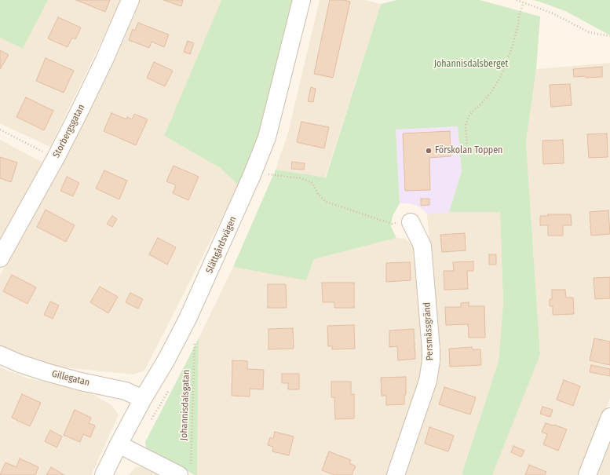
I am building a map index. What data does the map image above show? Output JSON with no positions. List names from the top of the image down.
{
  "streets": {
    "street": [
      "Storbergsgatan",
      "Slättgårdsvägen",
      "Persmässgränd",
      "Gillegatan"
    ],
    "path": ["Johannisdalsgatan"]
  },
  "crossings": [
    ["Slättgårdsvägen", "Gillegatan"]
  ],
  "parks": ["Johannisdalsberget"],
  "places": ["Förskolan Toppen"]
}
